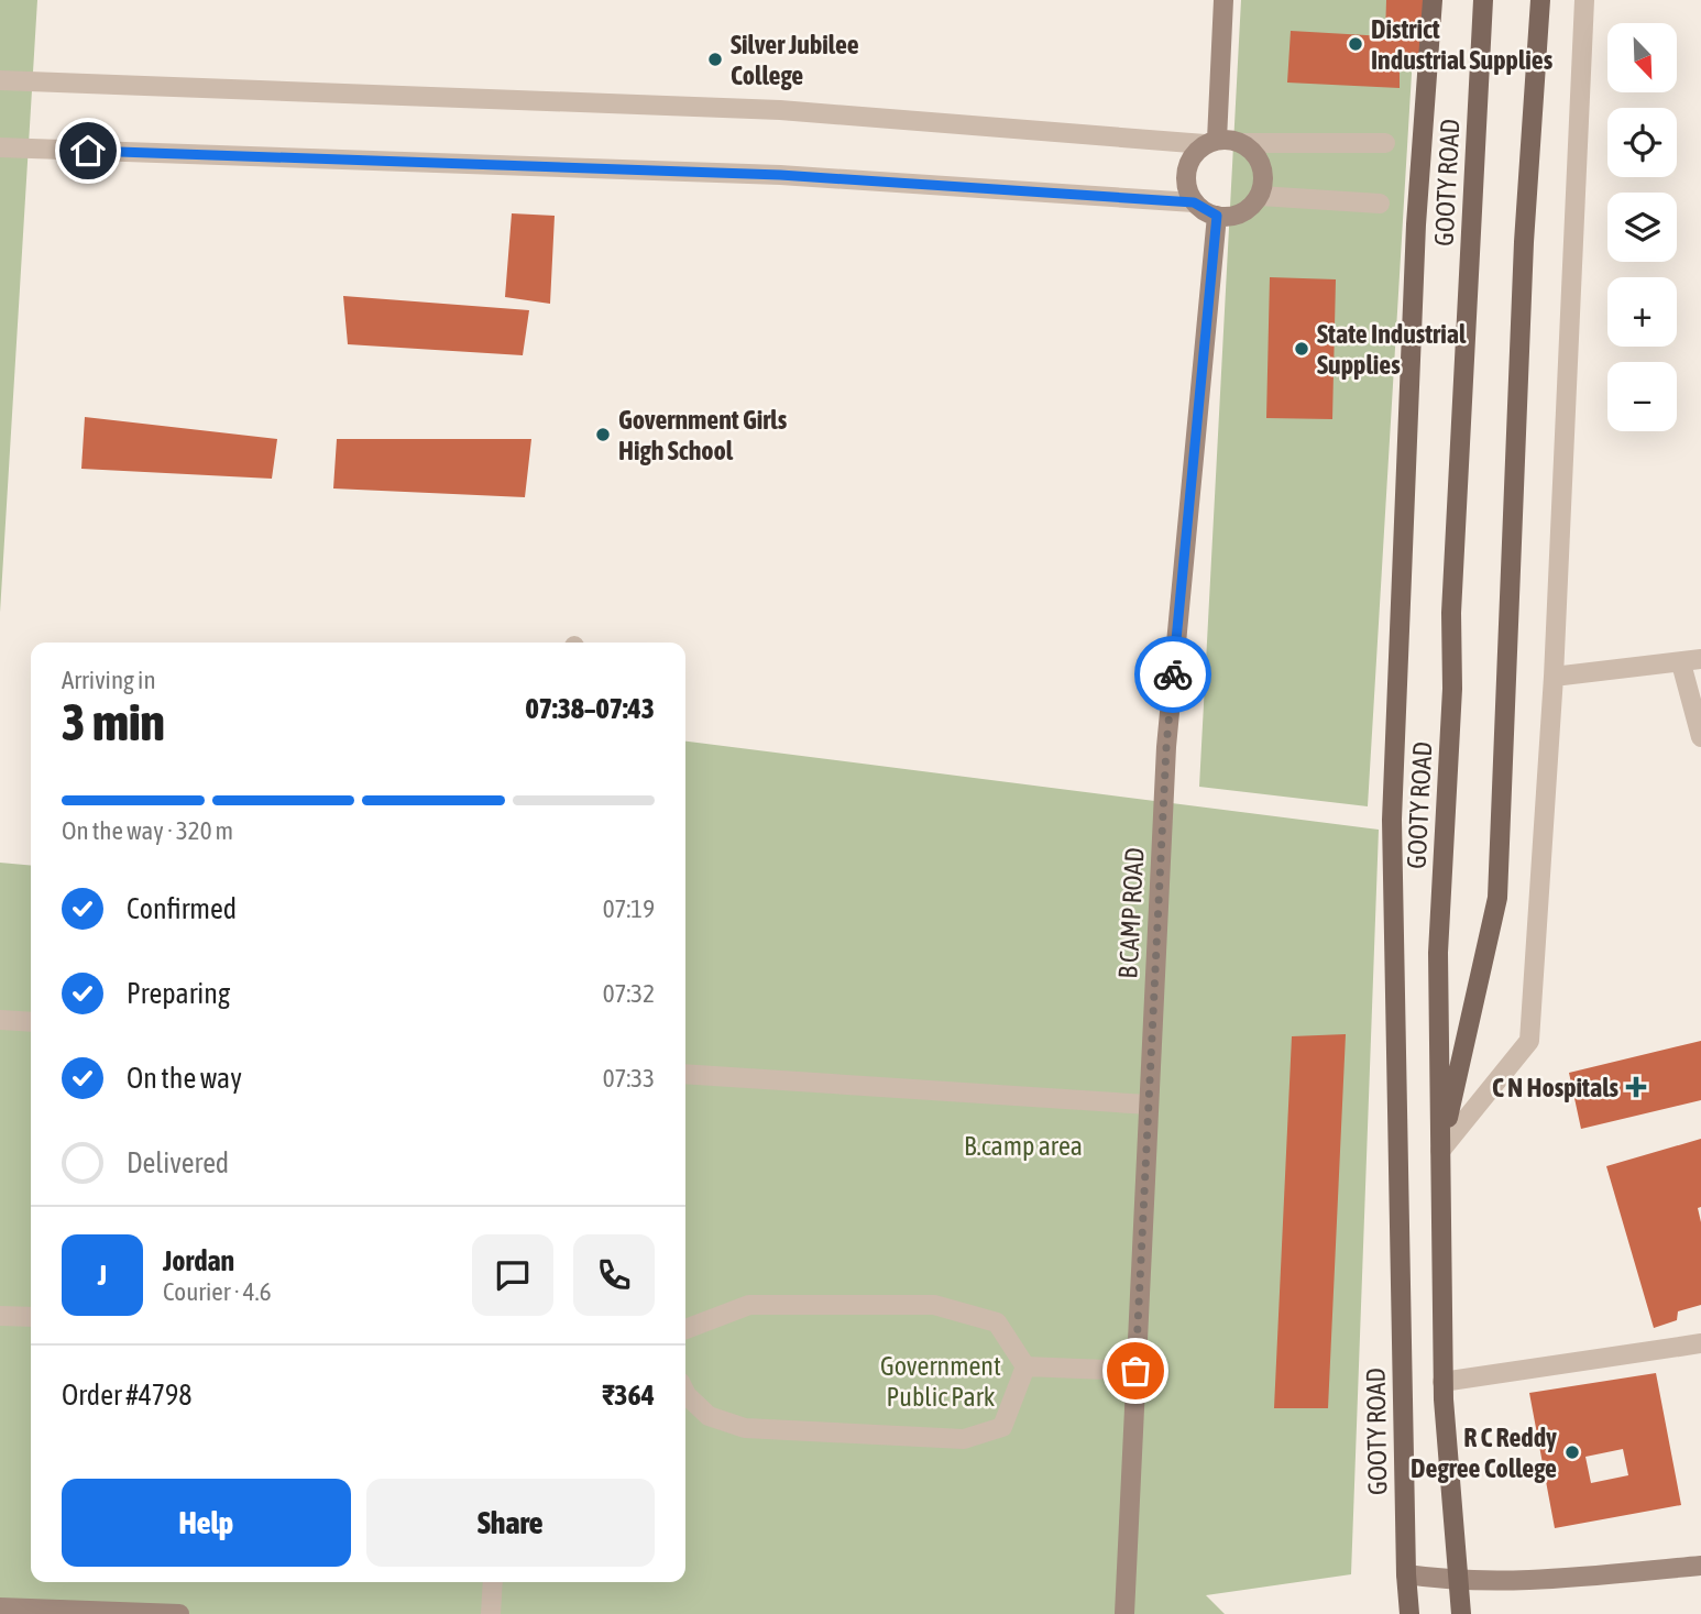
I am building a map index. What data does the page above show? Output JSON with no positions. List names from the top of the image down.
{
  "streets": {
    "main road": ["GOOTY ROAD", "B CAMP ROAD"]
  },
  "parks": ["B.camp area", "Government Public Park"],
  "places": {
    "other": [
      "District Industrial Supplies",
      "Silver Jubilee College",
      "State Industrial Supplies",
      "Government Girls High School",
      "R C Reddy Degree College"
    ],
    "health": ["C N Hospitals"]
  },
  "north": "bottom right",
  "page": {
    "map_buttons": ["+", "−"],
    "heading": ["3 min", "Arriving in", "07:38–07:43"],
    "panel": [
      "Jordan",
      "Courier · 4.6",
      "Order #4798",
      "₹364"
    ],
    "bar": "On the way · 320 m",
    "list": [
      ["Confirmed", "07:19"],
      ["Preparing", "07:32"],
      ["On the way", "07:33"],
      "Delivered"
    ],
    "round": "J",
    "buttons": ["Help", "Share"]
  }
}
